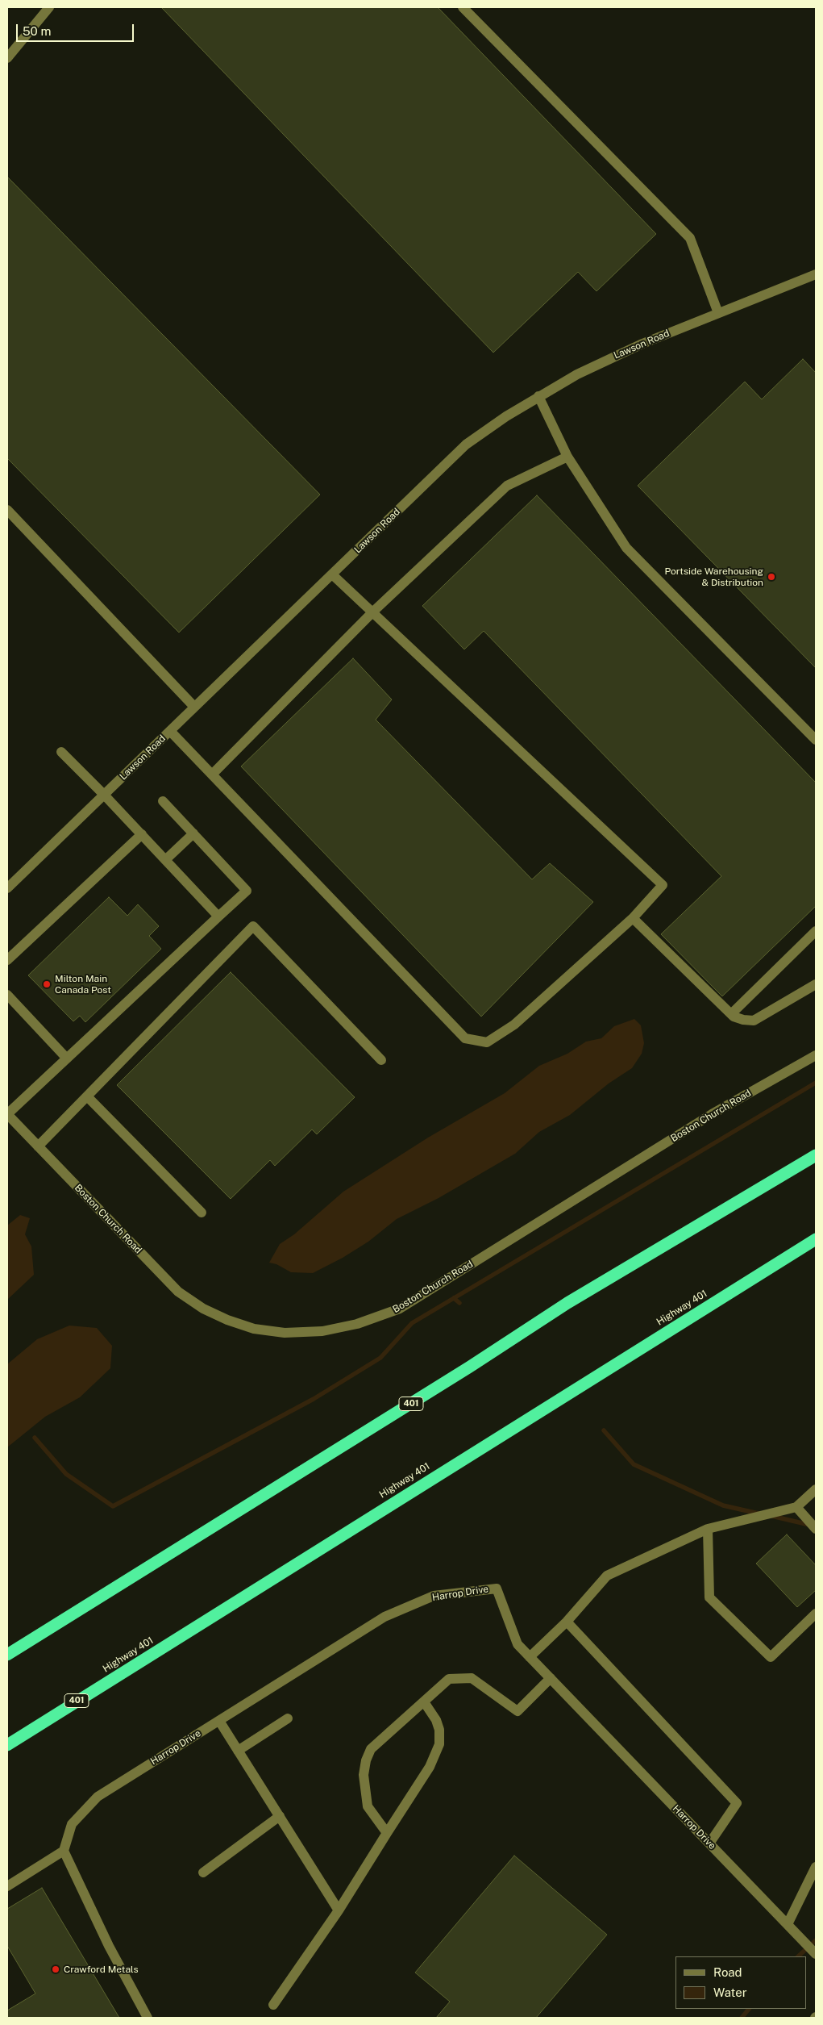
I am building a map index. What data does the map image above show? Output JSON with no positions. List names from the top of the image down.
{
  "streets": {
    "highway": ["Highway 401", "401"],
    "street": ["Lawson Road", "Boston Church Road", "Harrop Drive"]
  },
  "places": ["Portside Warehousing & Distribution", "Milton Main Canada Post", "Crawford Metals"],
  "legend": ["Road", "Water"],
  "scale_bar": "50 m"
}
